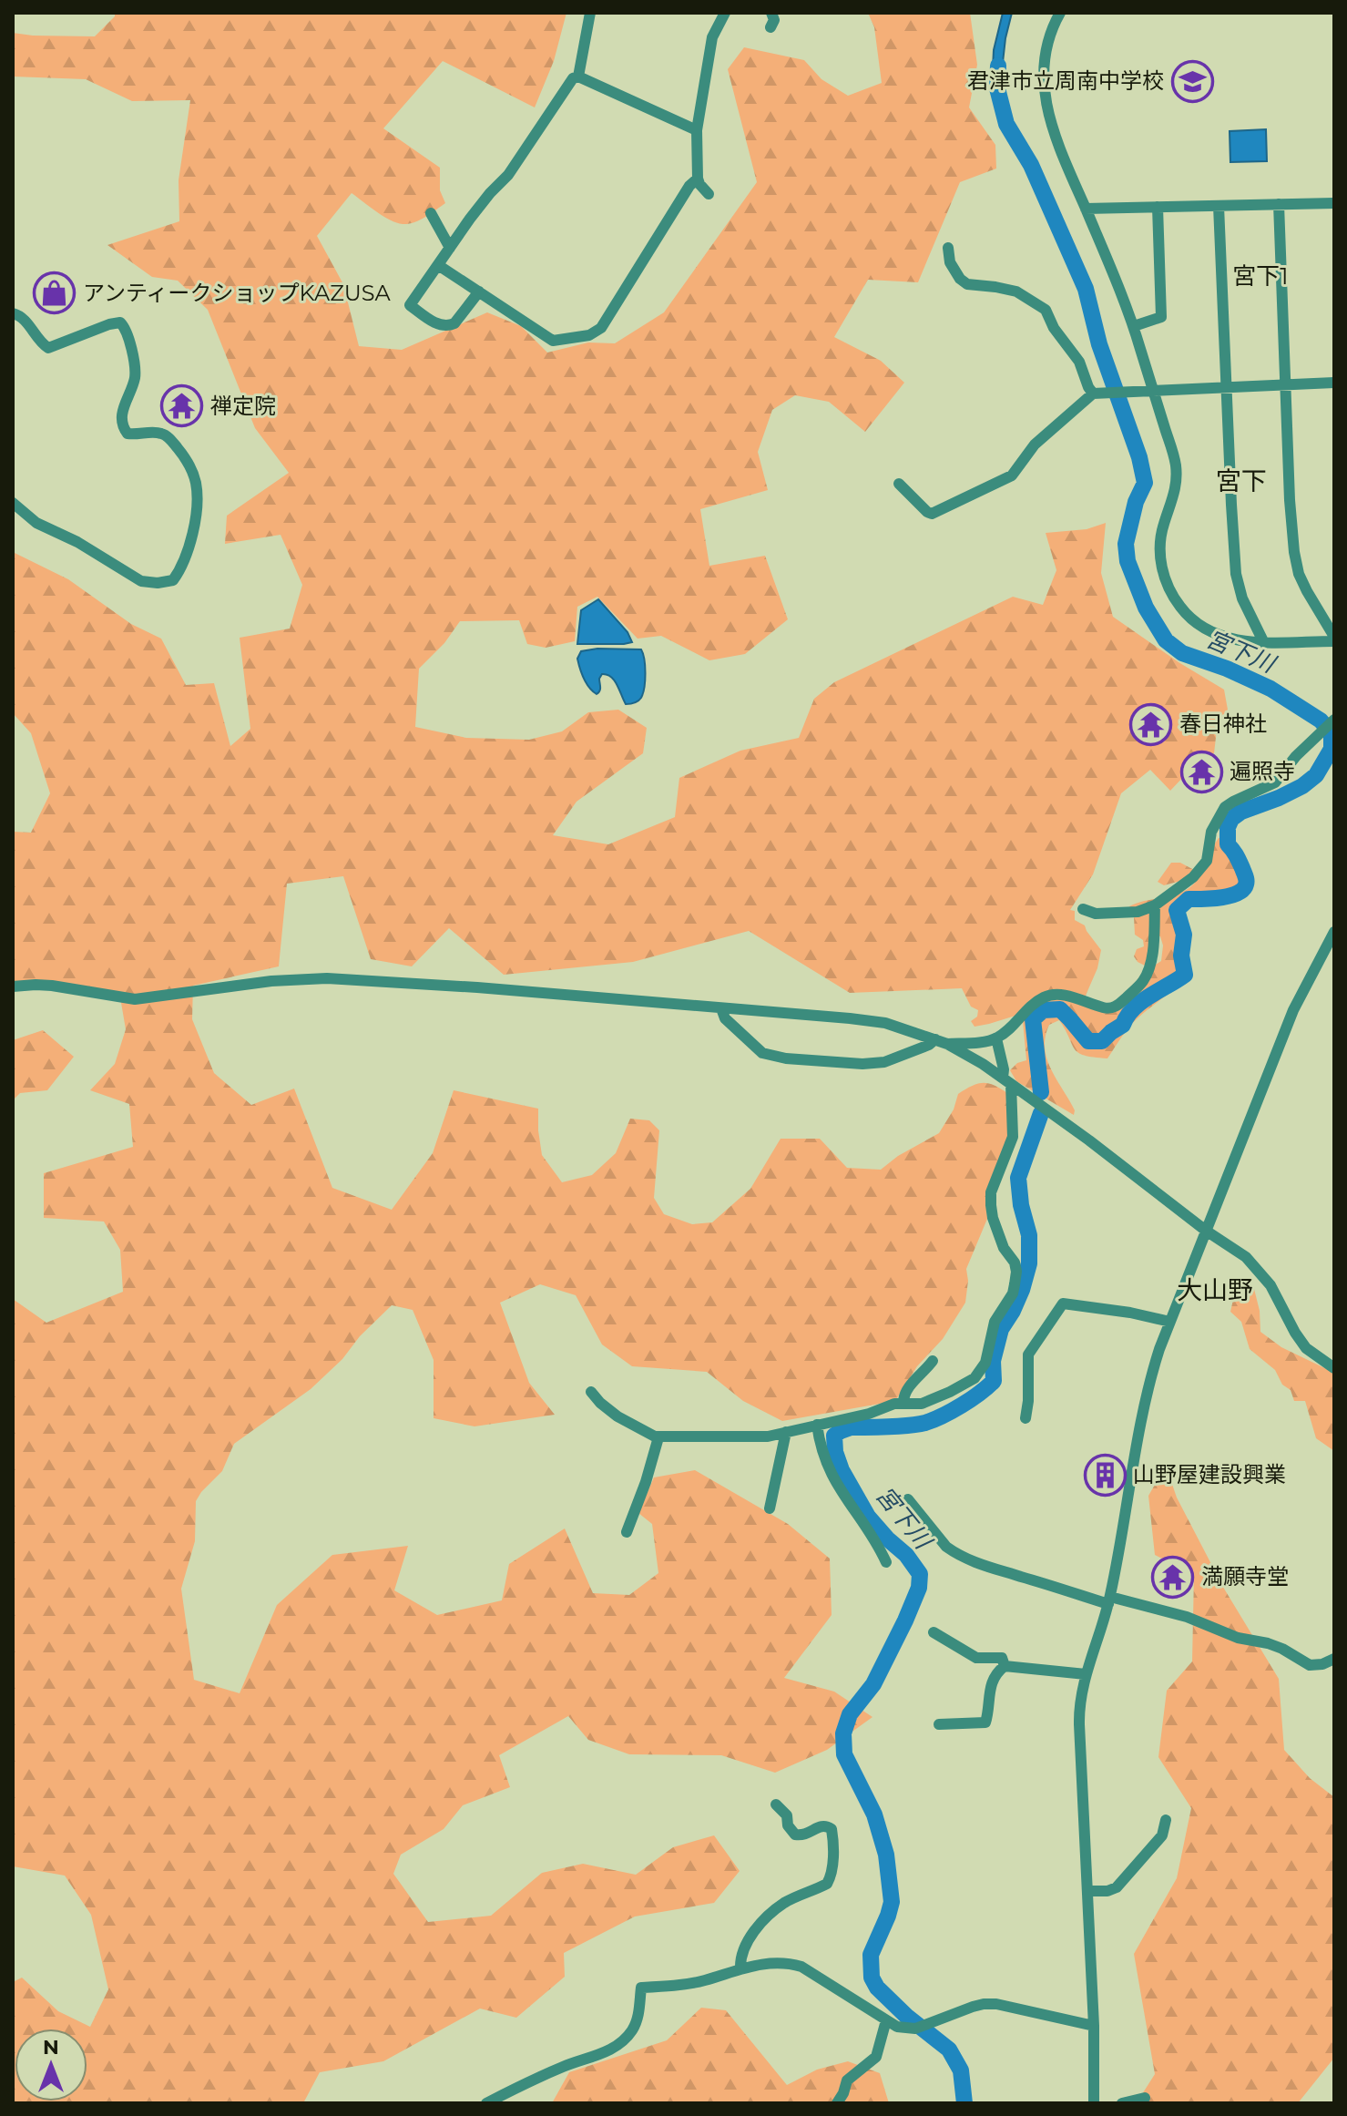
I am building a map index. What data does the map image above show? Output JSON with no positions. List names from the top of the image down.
{
  "districts": ["宮下1", "宮下", "大山野"],
  "water": ["宮下川"],
  "places": {
    "school or university": ["君津市立周南中学校"],
    "shop": ["アンティークショップKAZUSA"],
    "temple": [
      "禅定院",
      "春日神社",
      "遍照寺",
      "満願寺堂"
    ],
    "building": ["山野屋建設興業"]
  },
  "north": "top"
}
